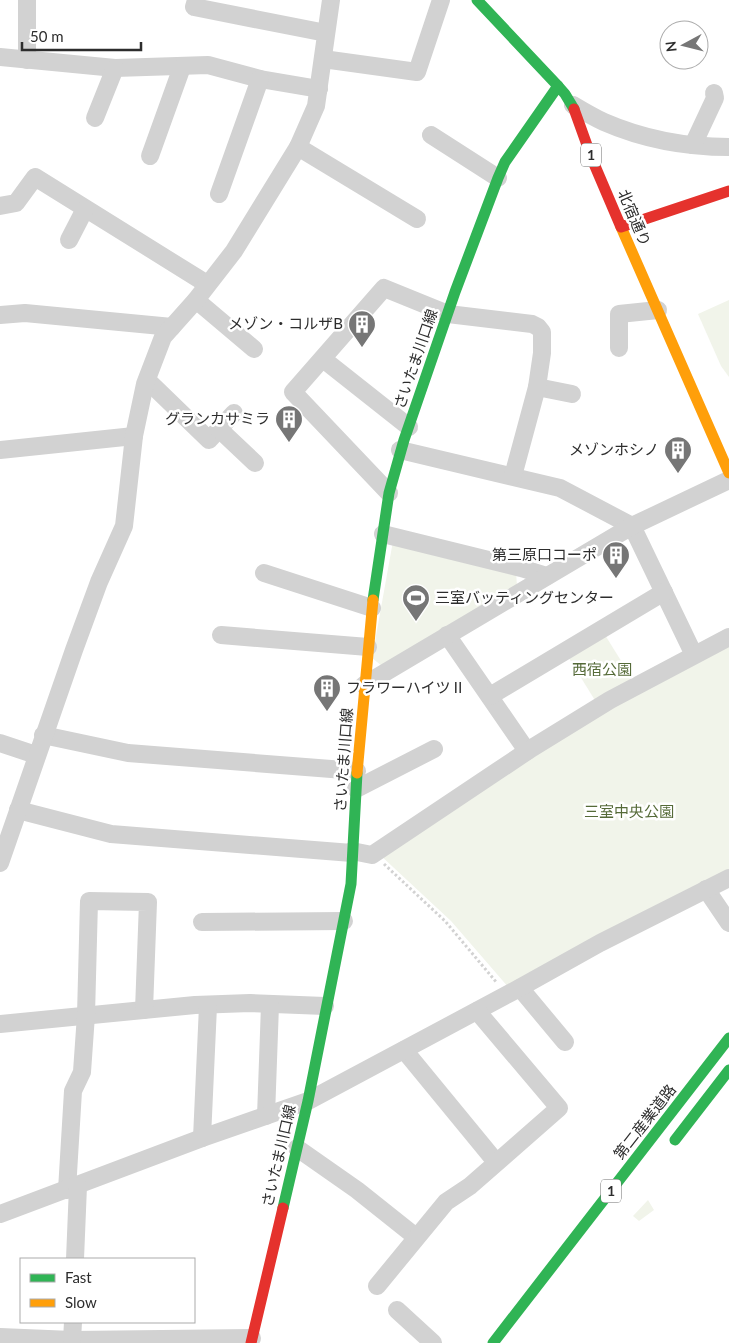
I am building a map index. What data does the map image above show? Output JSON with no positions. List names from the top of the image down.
{
  "streets": {
    "main road": [
      "1",
      "北宿通り",
      "さいたま川口線",
      "第二産業道路"
    ]
  },
  "crossings": [
    ["北宿通り", "さいたま川口線"]
  ],
  "parks": ["西宿公園", "三室中央公園"],
  "places": {
    "building": [
      "メゾン・コルザB",
      "グランカサミラ",
      "メゾンホシノ",
      "第三原口コーポ",
      "フラワーハイツⅡ"
    ],
    "sports": ["三室バッティングセンター"]
  },
  "legend": ["Fast", "Slow"],
  "scale_bar": "50 m",
  "north": "left"
}
